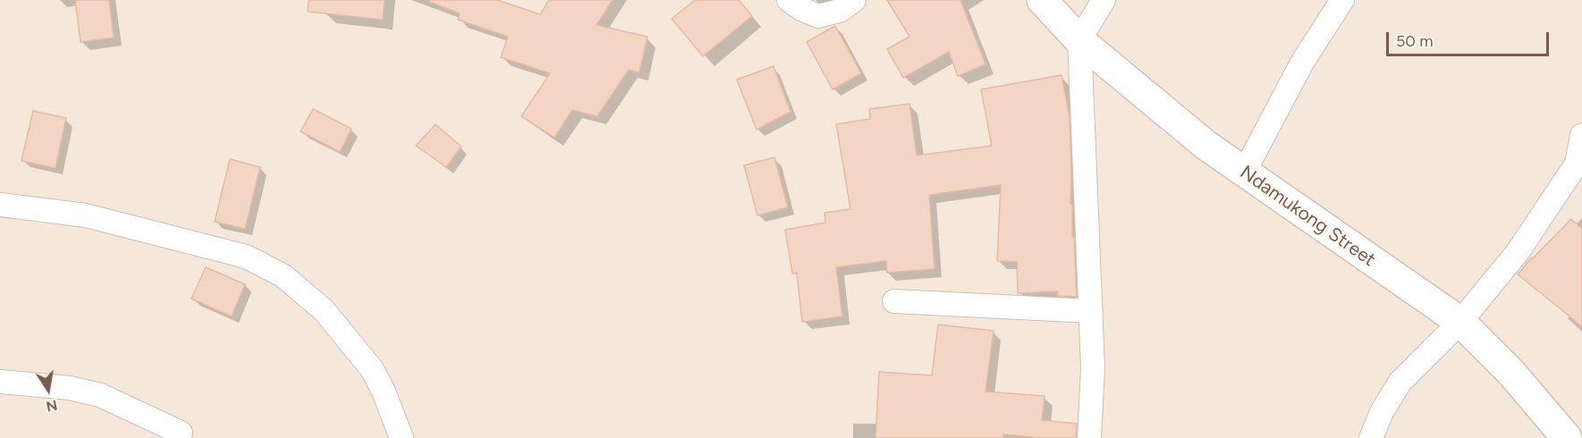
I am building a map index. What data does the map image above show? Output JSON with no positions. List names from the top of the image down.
{
  "streets": {
    "main road": ["Ndamukong Street"]
  },
  "scale_bar": "50 m",
  "north": "bottom"
}
